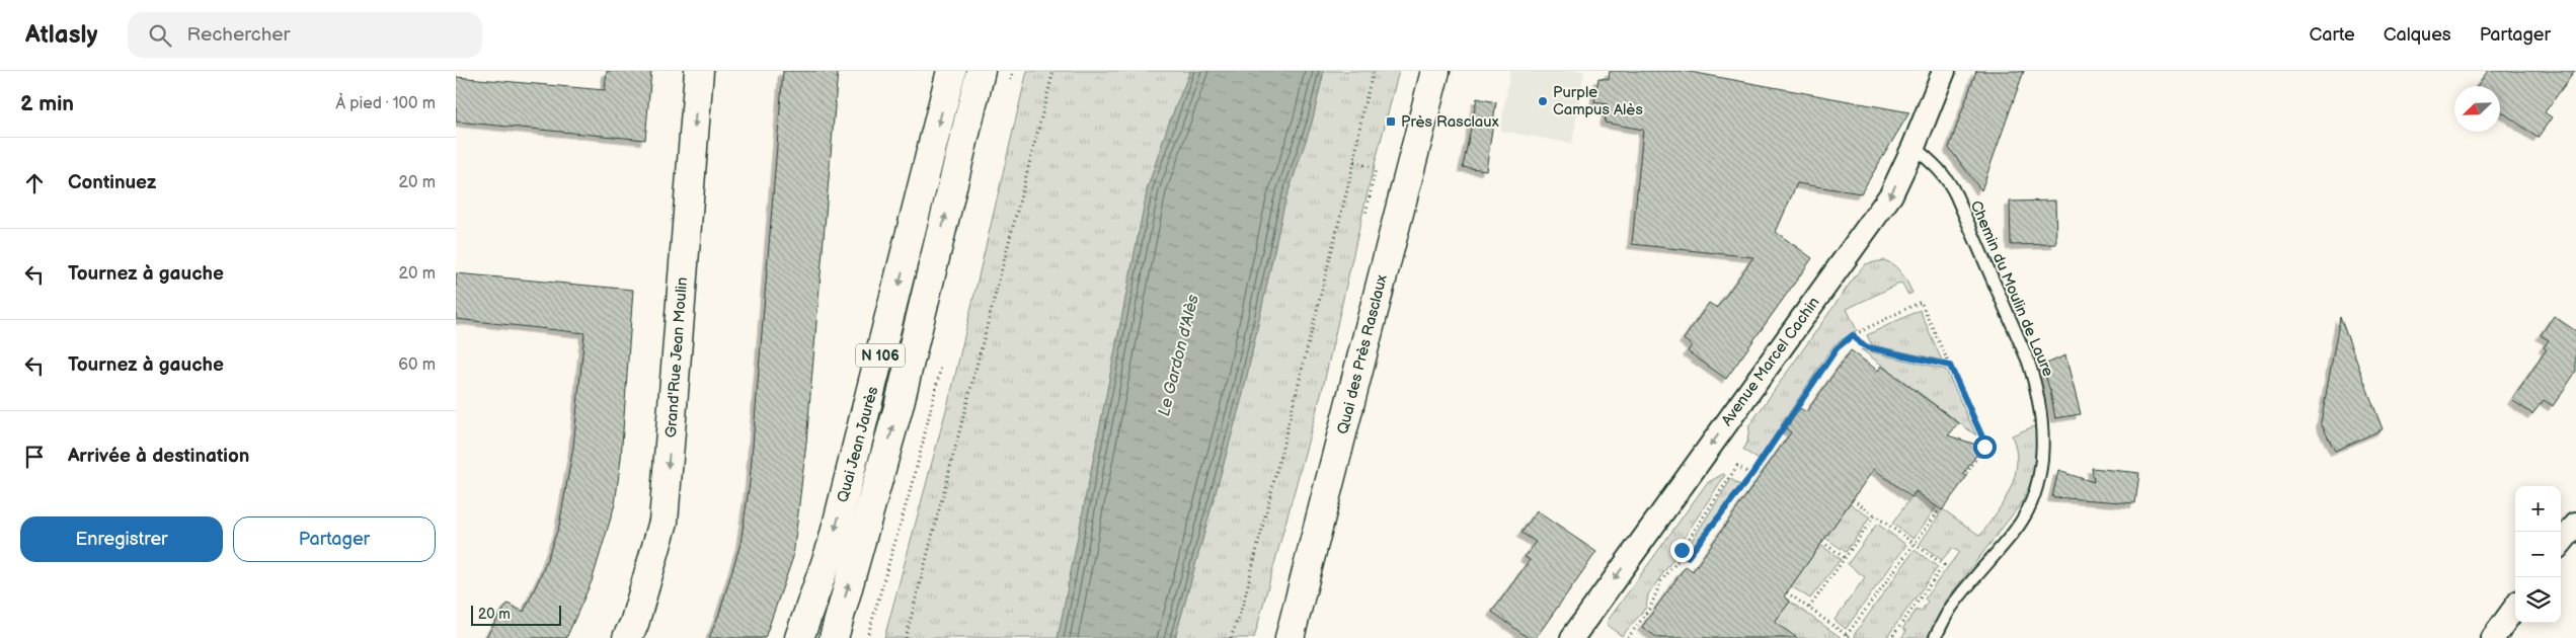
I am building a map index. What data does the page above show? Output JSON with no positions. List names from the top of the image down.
{
  "streets": {
    "main road": [
      "Quai des Près Rasclaux",
      "N 106",
      "Grand'Rue Jean Moulin",
      "Quai Jean Jaurès"
    ],
    "street": ["Avenue Marcel Cachin"],
    "lane": ["Chemin du Moulin de Laure"]
  },
  "crossings": [
    ["Chemin du Moulin de Laure", "Avenue Marcel Cachin"]
  ],
  "one_way": ["Grand'Rue Jean Moulin", "Avenue Marcel Cachin"],
  "water": ["Le Gardon d'Alès"],
  "places": {
    "other": ["Purple Campus Alès"],
    "transit": ["Près Rasclaux"]
  },
  "scale_bar": "20 m",
  "north": "bottom left",
  "page": {
    "header": "Atlasly",
    "search": "Rechercher",
    "nav": ["Carte", "Calques", "Partager"],
    "heading": ["2 min", "À pied · 100 m"],
    "list": [
      ["Continuez", "20 m"],
      ["Tournez à gauche", "20 m"],
      ["Tournez à gauche", "60 m"],
      "Arrivée à destination"
    ],
    "map_buttons": ["+", "−"],
    "buttons": ["Enregistrer", "Partager"],
    "scale": "20 m"
  }
}
